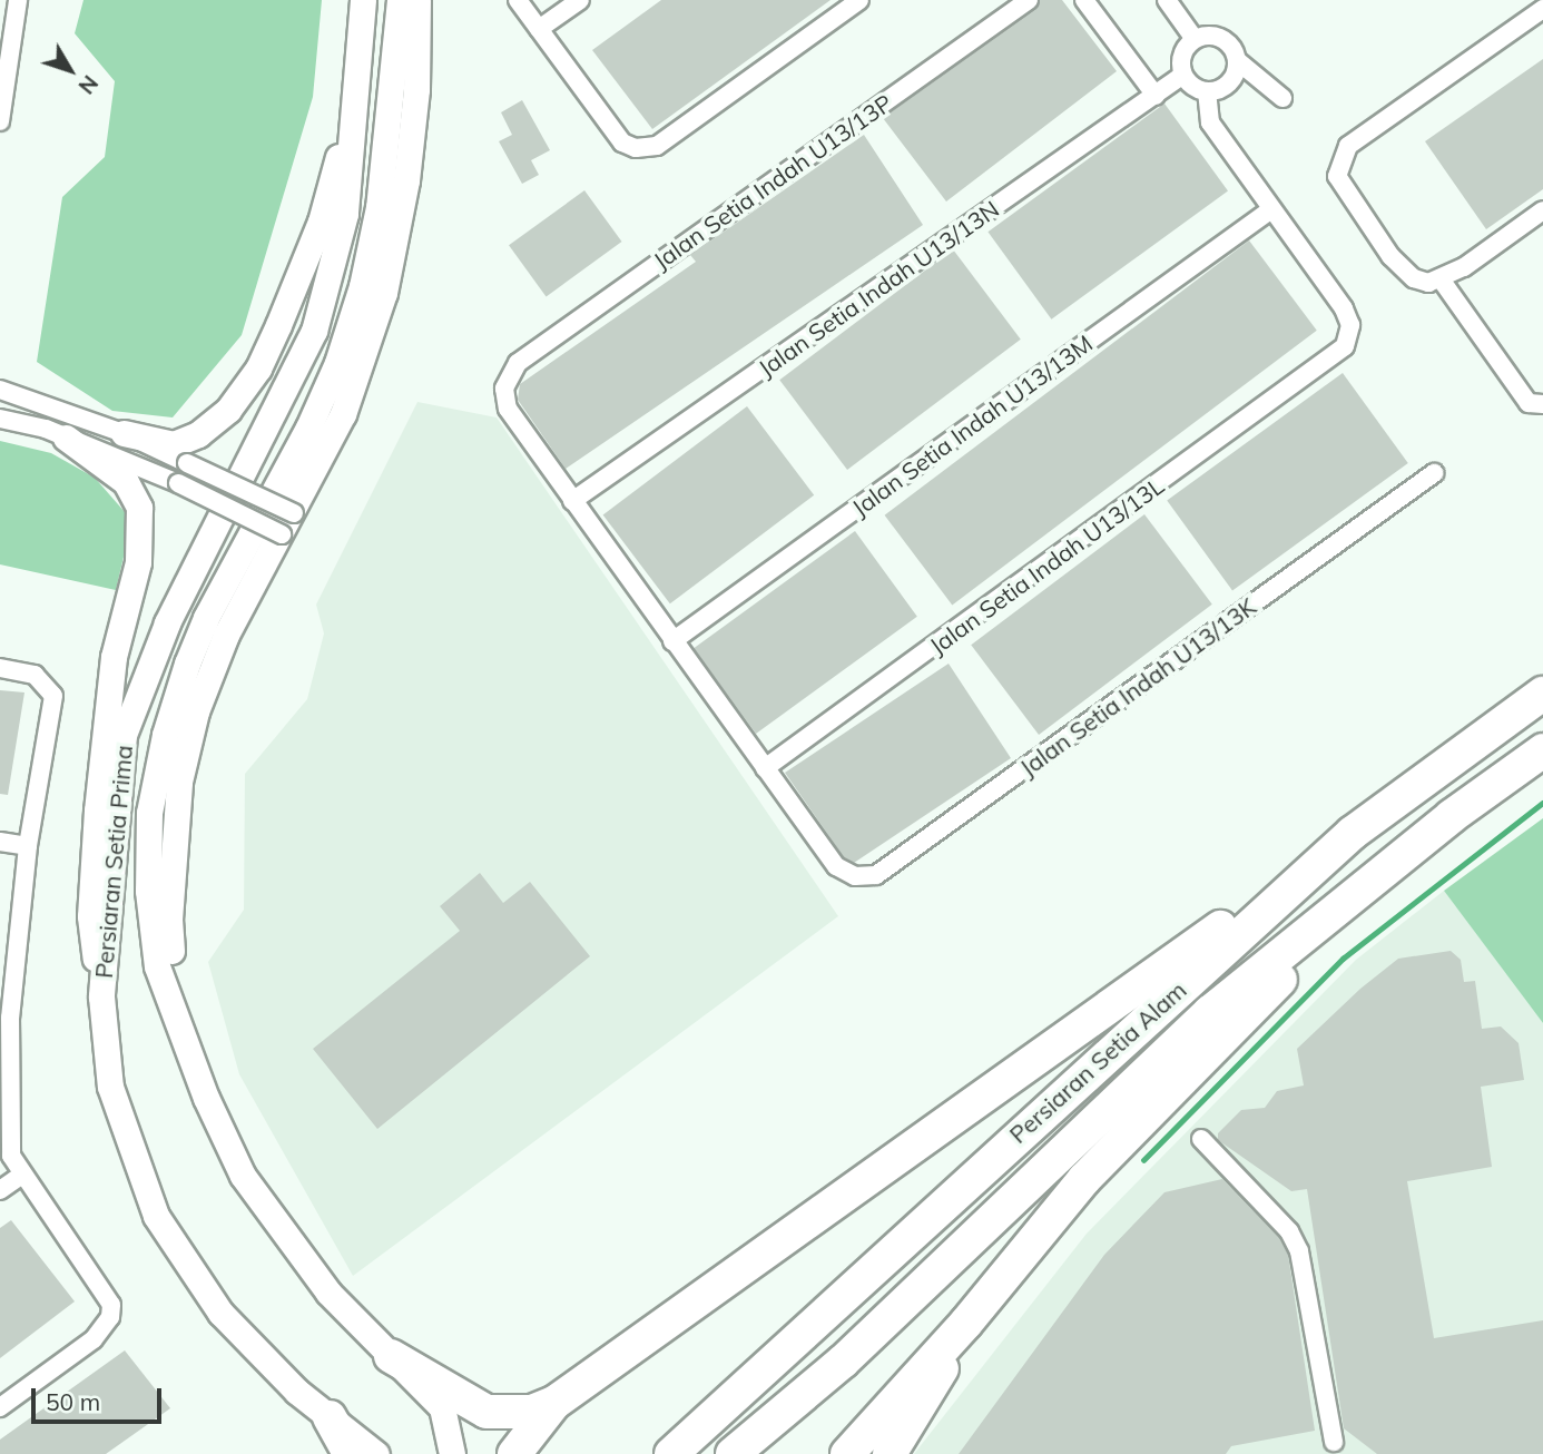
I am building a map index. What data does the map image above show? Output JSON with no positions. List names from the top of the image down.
{
  "streets": {
    "highway": ["Persiaran Setia Alam"],
    "street": [
      "Jalan Setia Indah U13/13P",
      "Jalan Setia Indah U13/13N",
      "Jalan Setia Indah U13/13M",
      "Jalan Setia Indah U13/13L",
      "Jalan Setia Indah U13/13K",
      "Persiaran Setia Prima"
    ]
  },
  "crossings": [
    ["Jalan Setia Indah U13/13P", "Jalan Setia Indah U13/13N"],
    ["Jalan Setia Indah U13/13M", "Jalan Setia Indah U13/13L"],
    ["Jalan Setia Indah U13/13L", "Jalan Setia Indah U13/13K"]
  ],
  "scale_bar": "50 m",
  "north": "bottom right"
}
